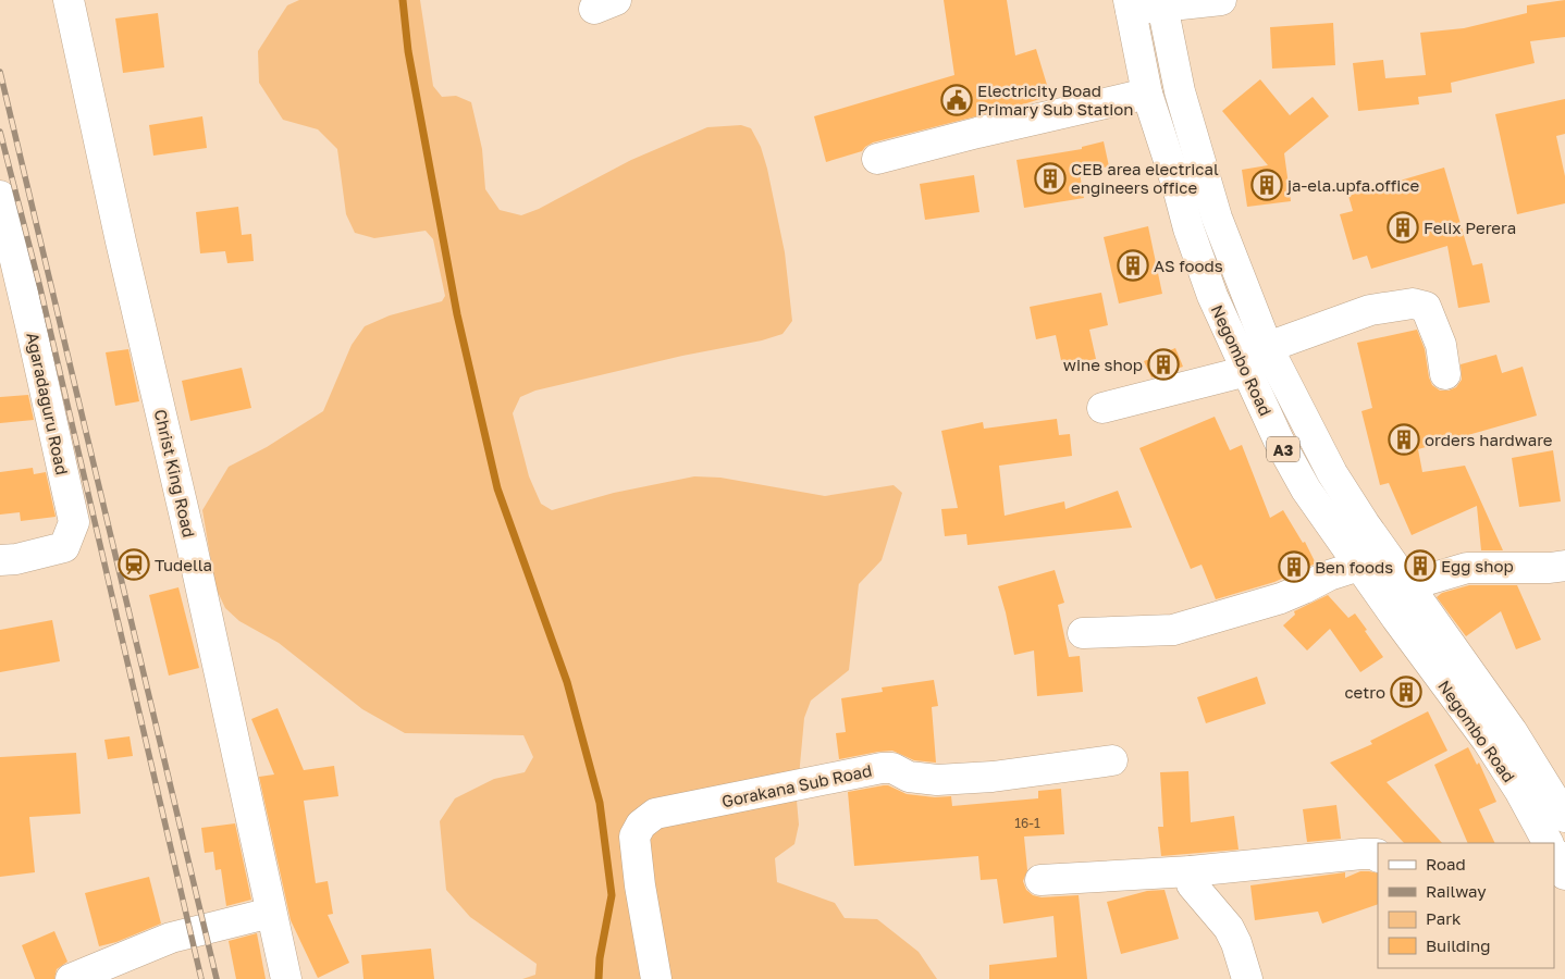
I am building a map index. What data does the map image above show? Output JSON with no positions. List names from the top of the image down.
{
  "streets": {
    "main road": [
      "Negombo Road",
      "Agaradaguru Road",
      "A3",
      "Christ King Road",
      "Gorakana Sub Road"
    ]
  },
  "places": {
    "public building": ["Electricity Boad Primary Sub Station"],
    "building": [
      "CEB area electrical engineers office",
      "ja-ela.upfa.office",
      "Felix Perera",
      "AS foods",
      "wine shop",
      "orders hardware",
      "Egg shop",
      "Ben foods",
      "cetro"
    ],
    "station": ["Tudella"]
  },
  "house_numbers": ["16-1"],
  "legend": [
    "Road",
    "Railway",
    "Park",
    "Building"
  ]
}
